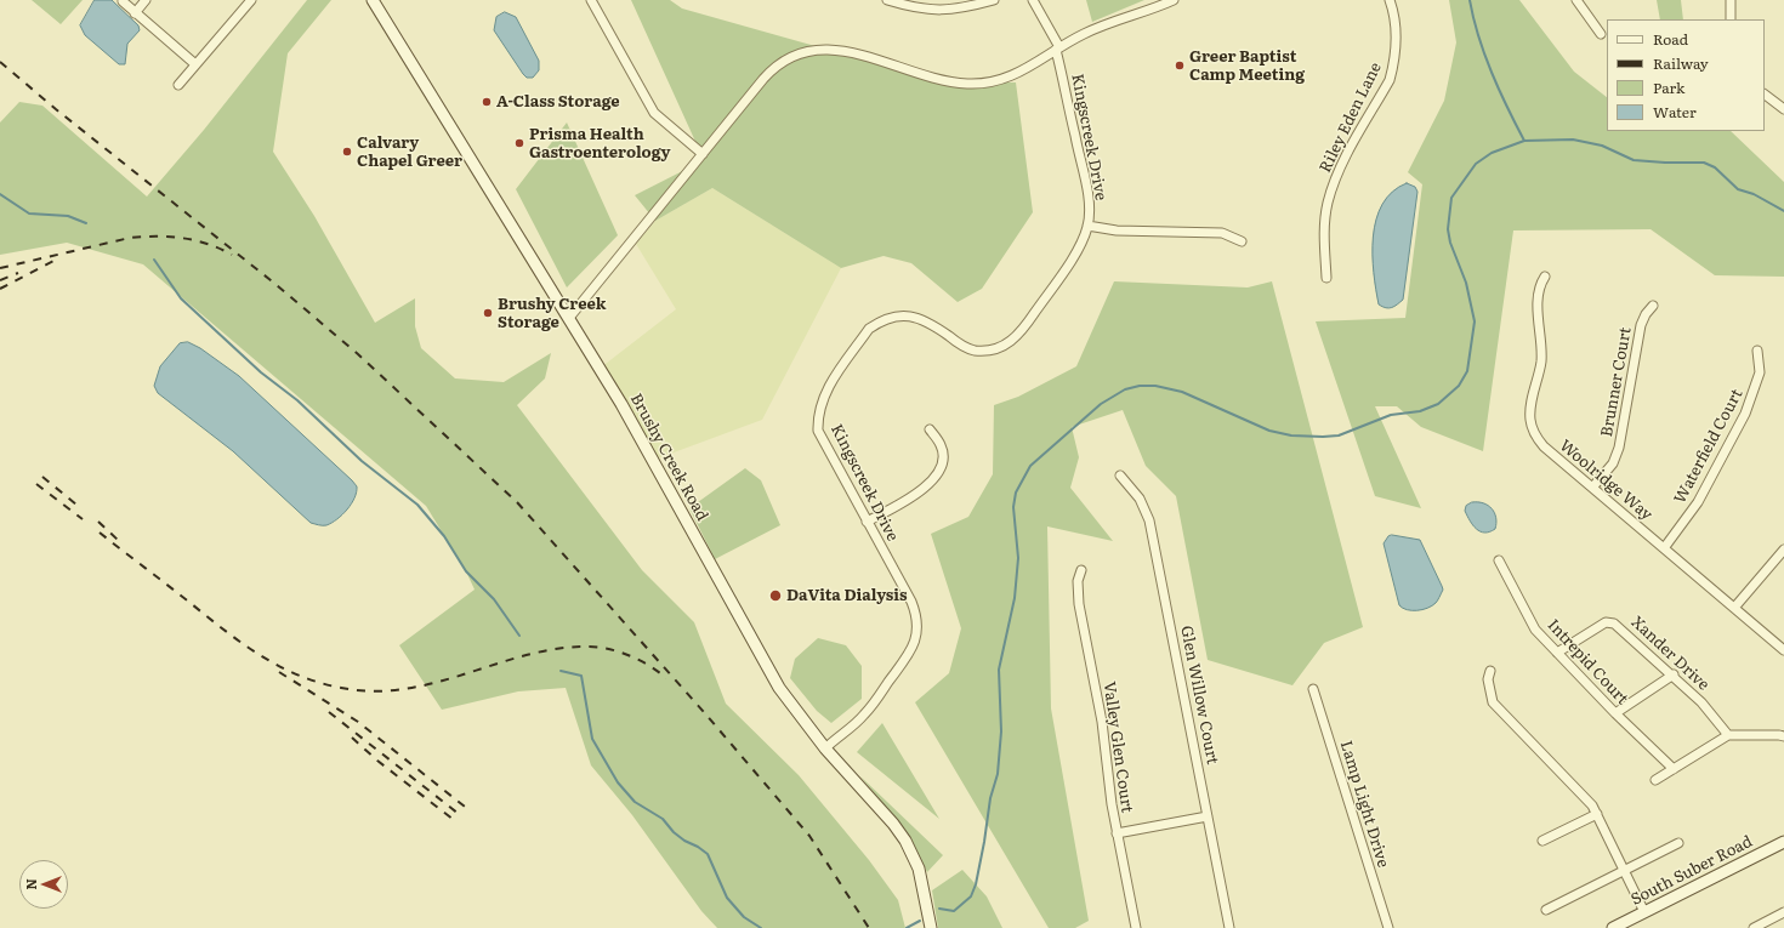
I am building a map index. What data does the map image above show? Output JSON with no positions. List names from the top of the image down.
{
  "streets": {
    "main road": ["Brushy Creek Road", "South Suber Road"],
    "street": [
      "Riley Eden Lane",
      "Kingscreek Drive",
      "Brunner Court",
      "Waterfield Court",
      "Woolridge Way",
      "Xander Drive",
      "Intrepid Court",
      "Glen Willow Court",
      "Valley Glen Court",
      "Lamp Light Drive"
    ]
  },
  "crossings": [
    ["Kingscreek Drive", "Brushy Creek Road"],
    ["Brunner Court", "Woolridge Way"],
    ["Waterfield Court", "Woolridge Way"],
    ["Xander Drive", "Intrepid Court"]
  ],
  "places": [
    "Greer Baptist Camp Meeting",
    "A-Class Storage",
    "Prisma Health Gastroenterology",
    "Calvary Chapel Greer",
    "Brushy Creek Storage",
    "DaVita Dialysis"
  ],
  "legend": [
    "Road",
    "Railway",
    "Park",
    "Water"
  ],
  "north": "left"
}
